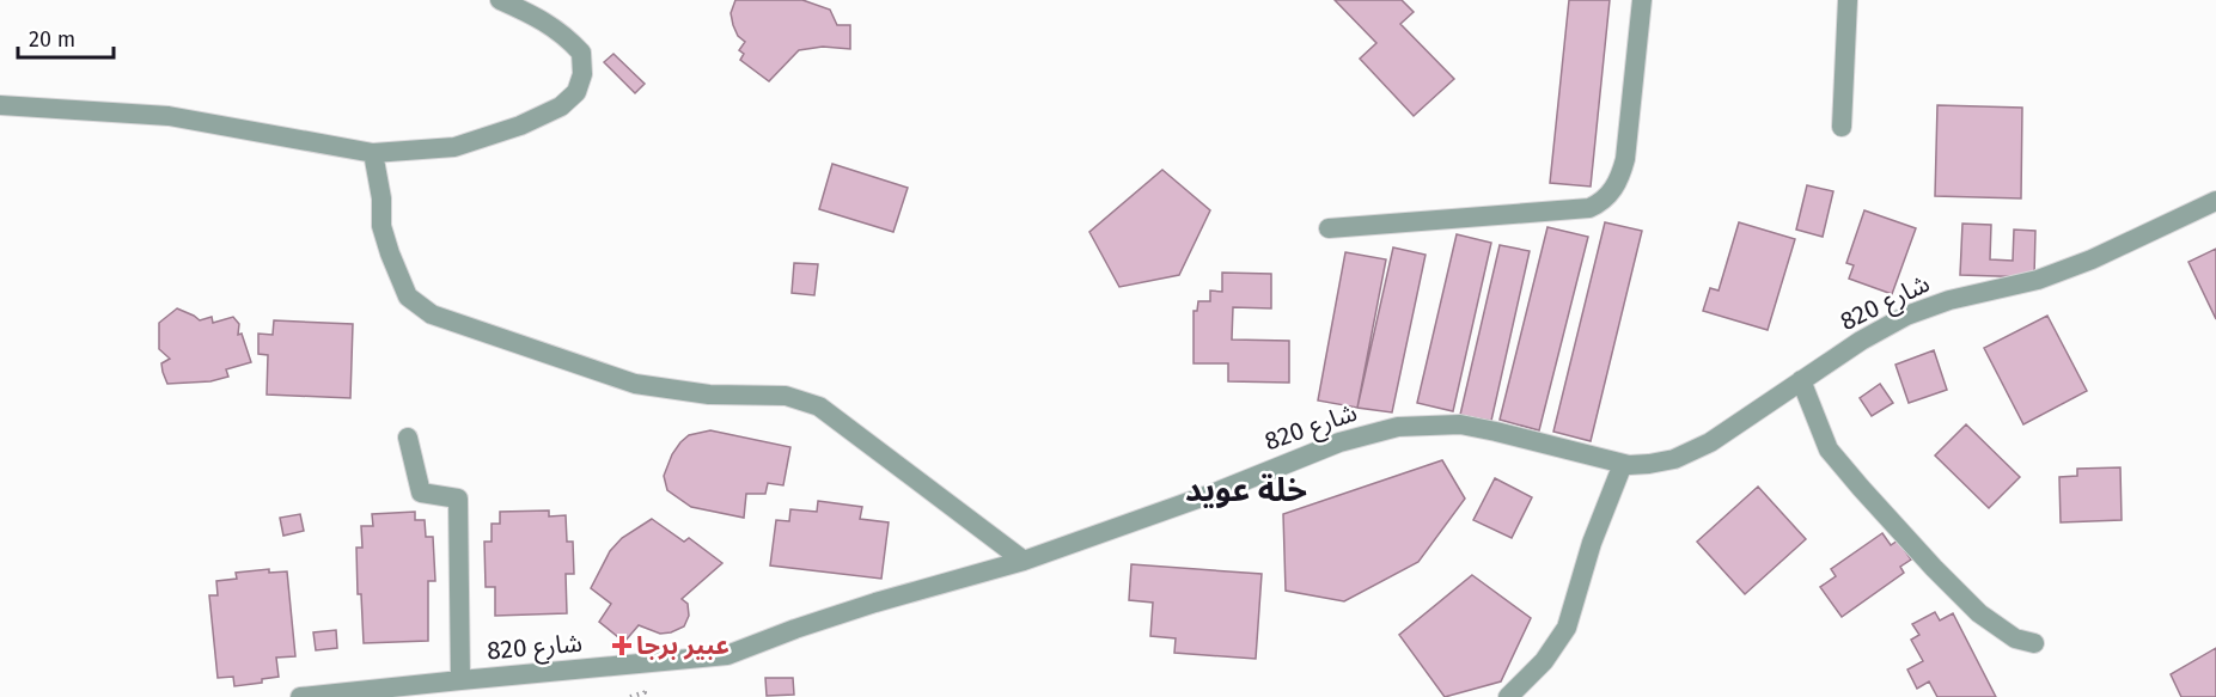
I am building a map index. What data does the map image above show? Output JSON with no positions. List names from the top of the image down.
{
  "streets": {
    "street": ["شارع 820"]
  },
  "districts": ["خلة عويد"],
  "places": {
    "health": ["عبير برجا"]
  },
  "scale_bar": "20 m"
}
